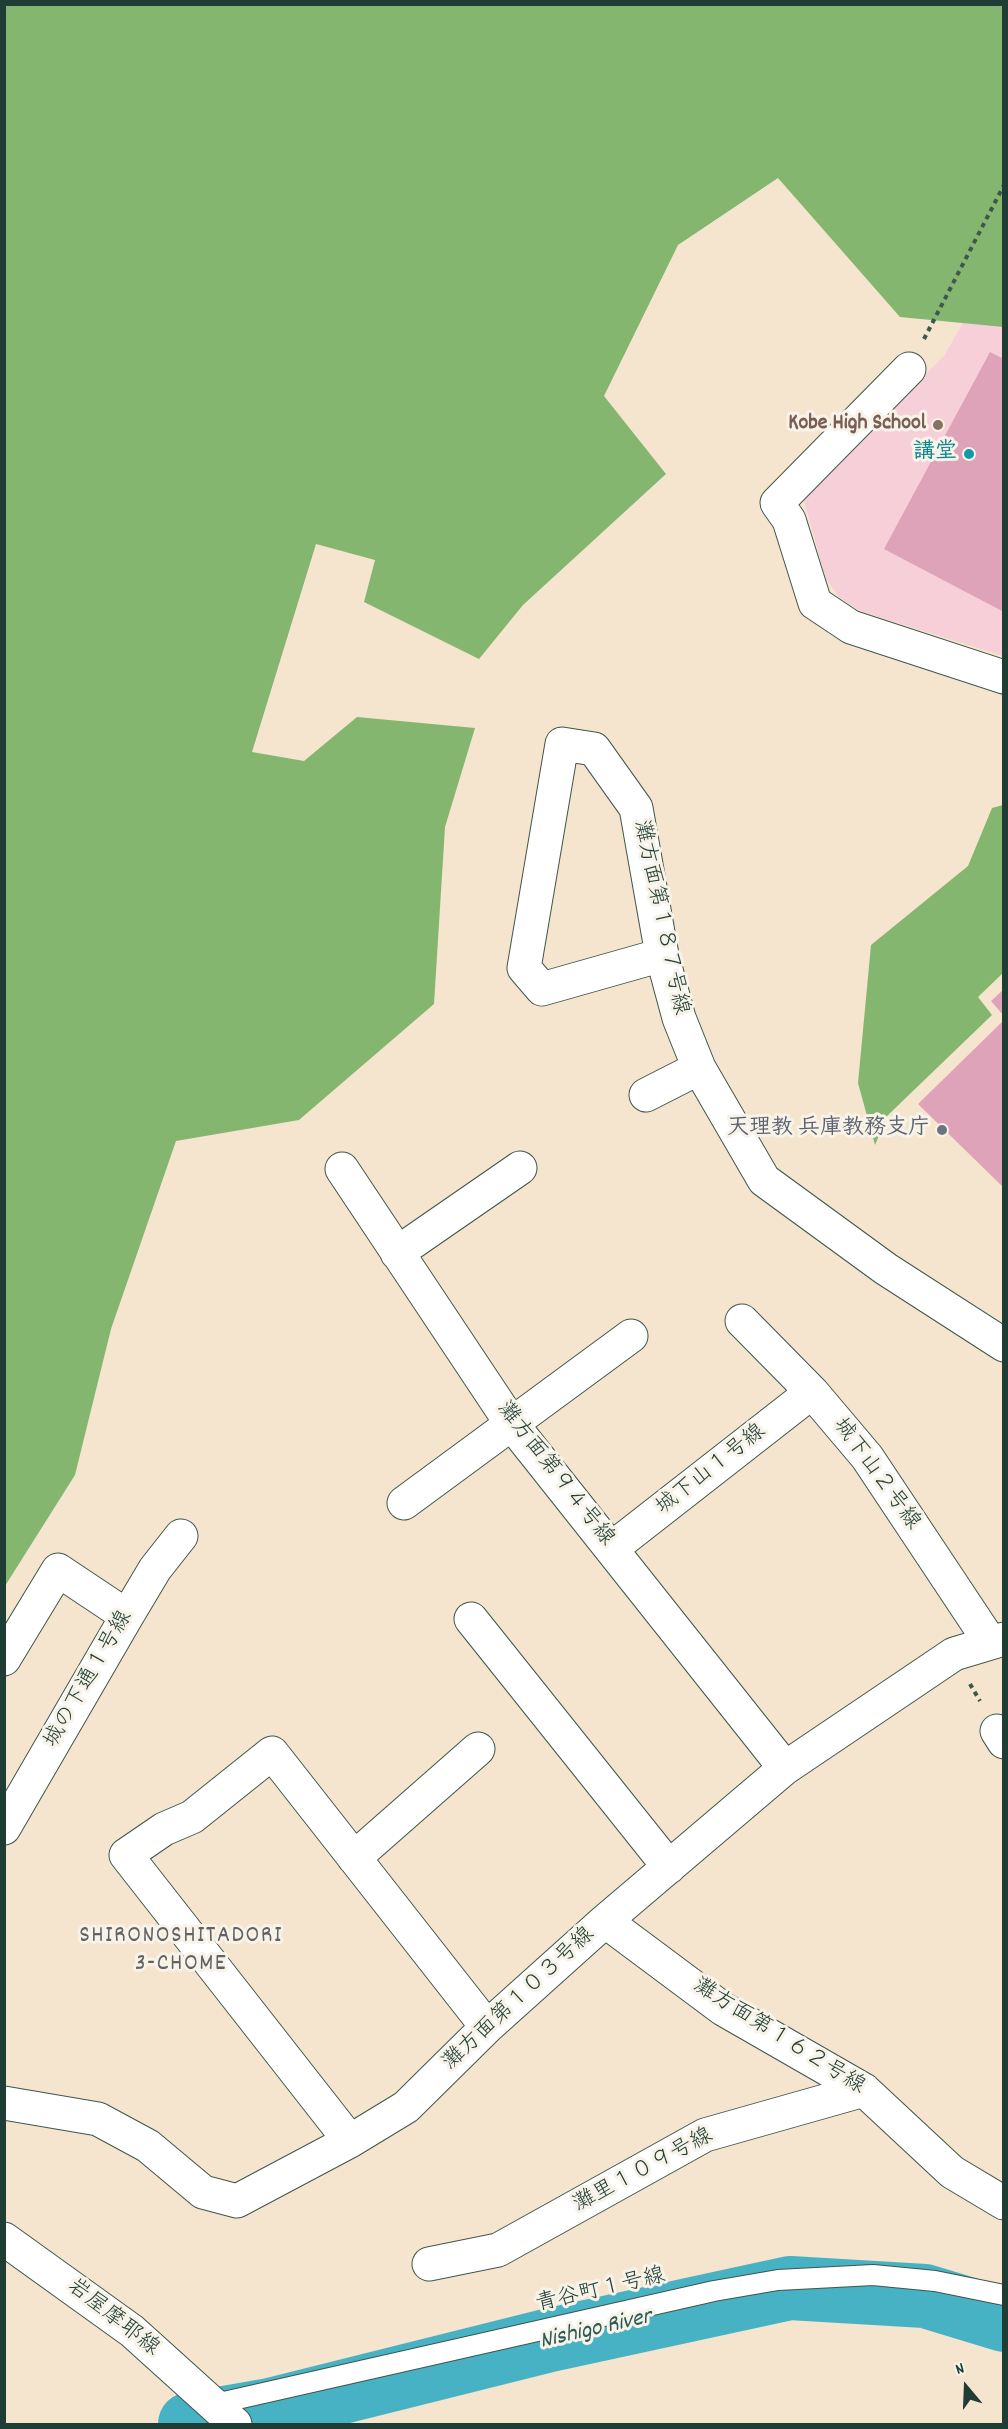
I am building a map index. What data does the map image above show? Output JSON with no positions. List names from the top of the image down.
{
  "streets": {
    "street": [
      "灘方面第１８７号線",
      "城下山１号線",
      "灘方面第９４号線",
      "城下山２号線",
      "城の下通１号線",
      "灘方面第１０３号線",
      "灘方面第１６２号線",
      "灘里１０９号線",
      "岩屋摩耶線"
    ],
    "lane": ["青谷町１号線"]
  },
  "crossings": [
    ["城下山１号線", "灘方面第９４号線"],
    ["城下山１号線", "城下山２号線"],
    ["灘方面第９４号線", "灘方面第１０３号線"],
    ["城下山２号線", "灘方面第１０３号線"],
    ["灘方面第１０３号線", "灘方面第１６２号線"],
    ["灘方面第１６２号線", "灘里１０９号線"],
    ["青谷町１号線", "岩屋摩耶線"]
  ],
  "districts": ["SHIRONOSHITADORI 3-CHOME"],
  "water": ["Nishigo River"],
  "places": ["Kobe High School", "講堂", "天理教 兵庫教務支庁"],
  "north": "top"
}
